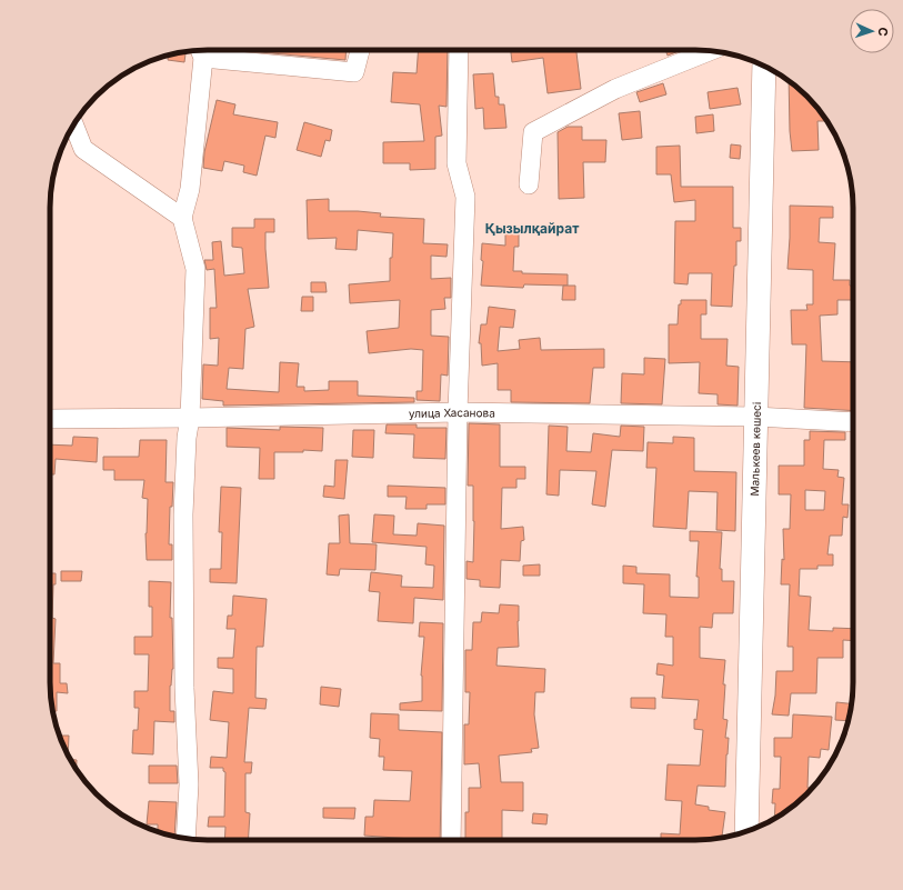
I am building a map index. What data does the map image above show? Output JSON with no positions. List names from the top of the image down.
{
  "streets": {
    "main road": ["Малькеев көшесі"],
    "street": ["улица Хасанова"]
  },
  "crossings": [
    ["улица Хасанова", "Малькеев көшесі"]
  ],
  "districts": ["Қызылқайрат"],
  "north": "right"
}
